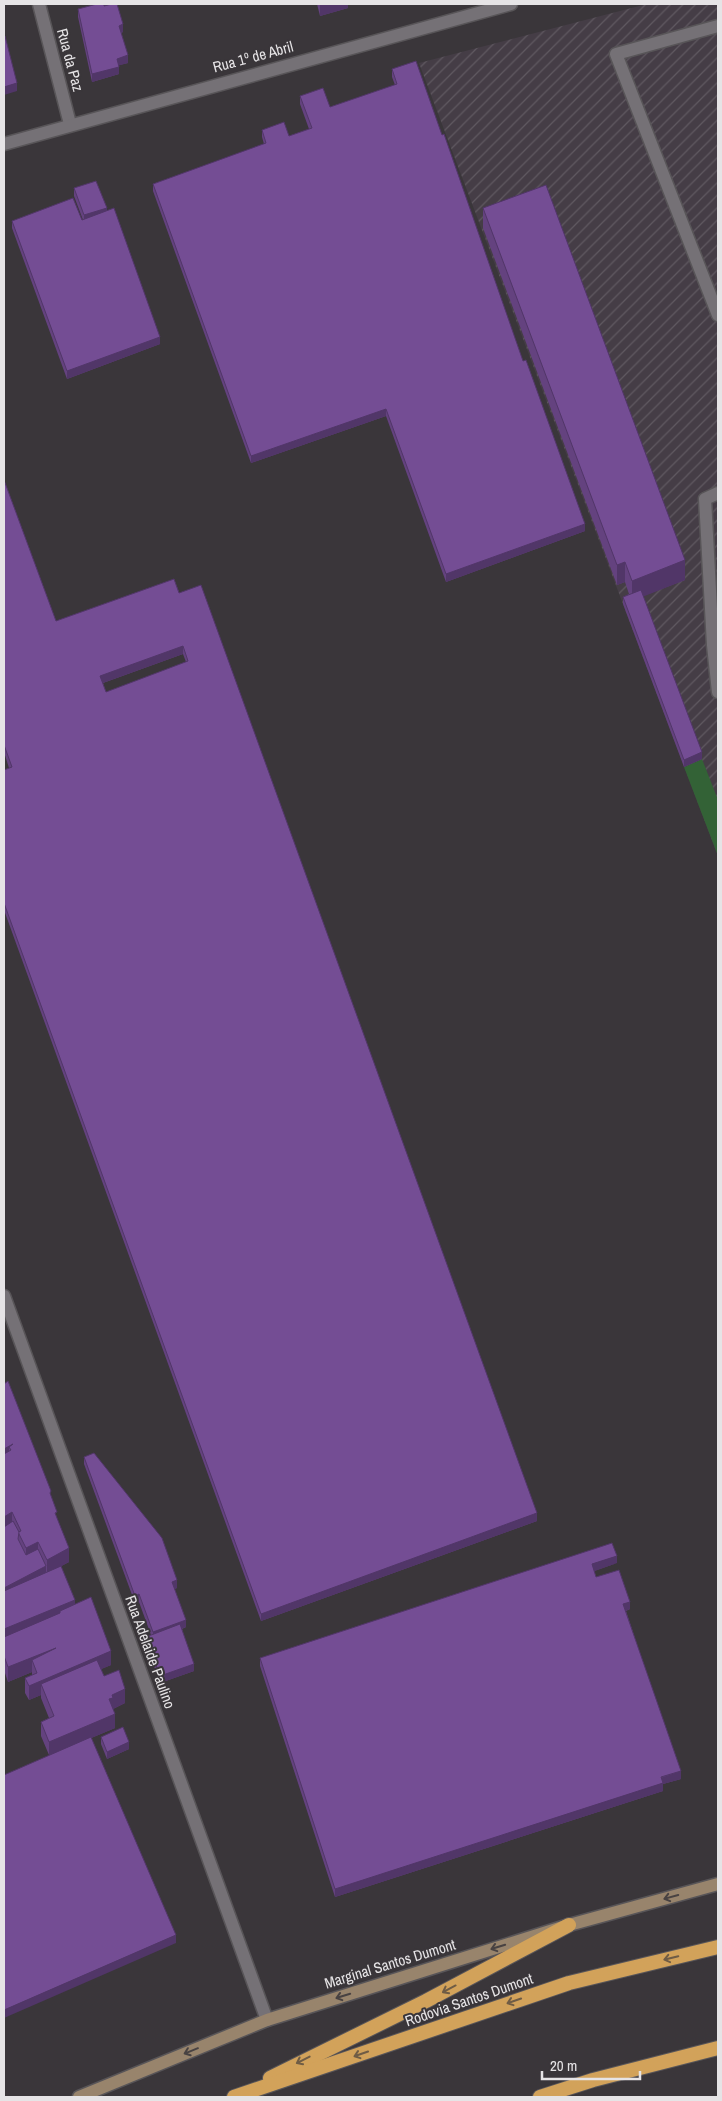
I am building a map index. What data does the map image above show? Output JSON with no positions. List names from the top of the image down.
{
  "streets": {
    "highway": ["Rodovia Santos Dumont"],
    "main road": ["Marginal Santos Dumont"],
    "street": ["Rua 1º de Abril", "Rua da Paz", "Rua Adelaide Paulino"]
  },
  "crossings": [
    ["Rua 1º de Abril", "Rua da Paz"],
    ["Rua Adelaide Paulino", "Marginal Santos Dumont"]
  ],
  "one_way": ["Marginal Santos Dumont"],
  "scale_bar": "20 m"
}
